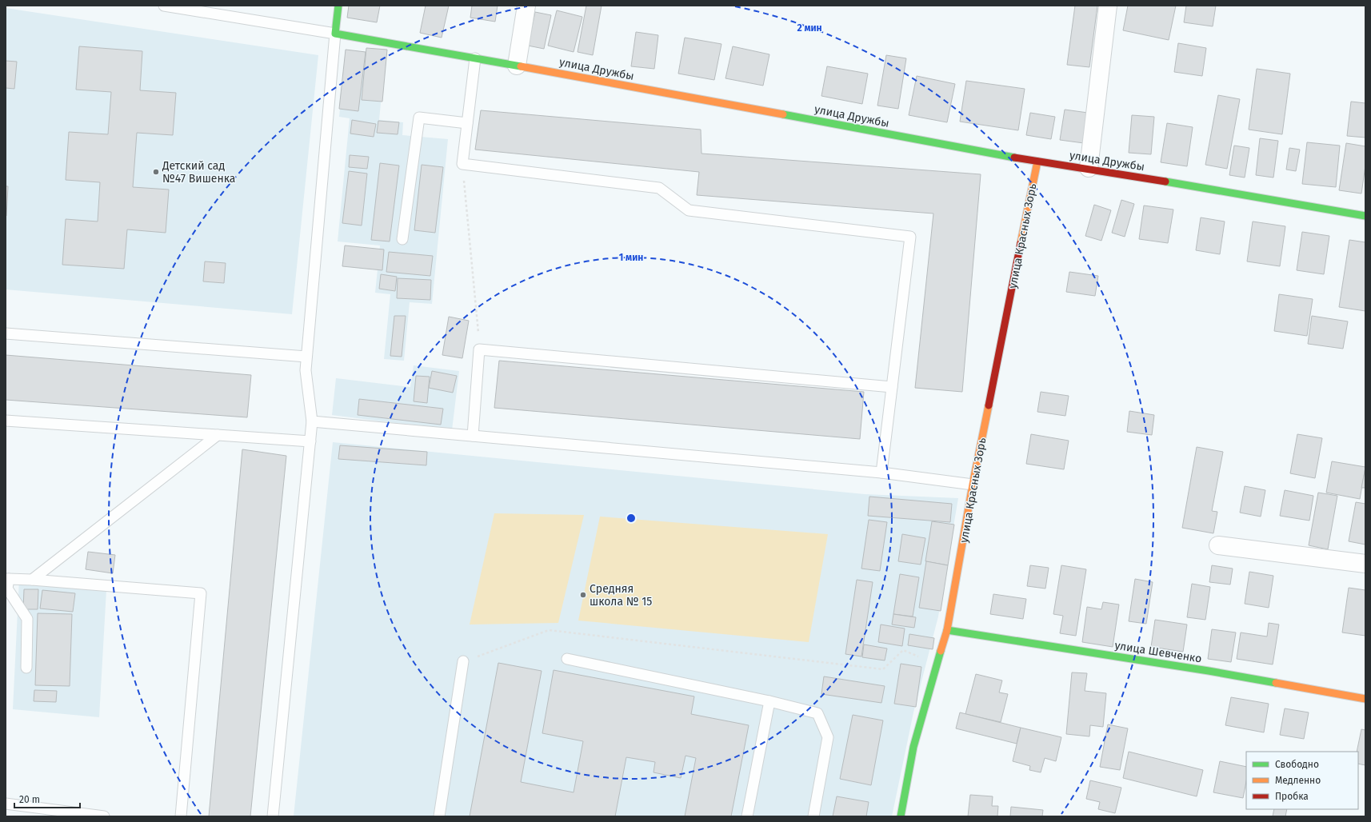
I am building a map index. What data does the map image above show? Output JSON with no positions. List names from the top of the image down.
{
  "streets": {
    "street": ["улица Дружбы", "улица Красных Зорь", "улица Шевченко"]
  },
  "crossings": [
    ["улица Дружбы", "улица Красных Зорь"],
    ["улица Красных Зорь", "улица Шевченко"]
  ],
  "places": ["Детский сад №47 Вишенка", "Средняя школа № 15"],
  "legend": ["Свободно", "Медленно", "Пробка"],
  "scale_bar": "20 m",
  "rings": ["2 мин", "1 мин"]
}
